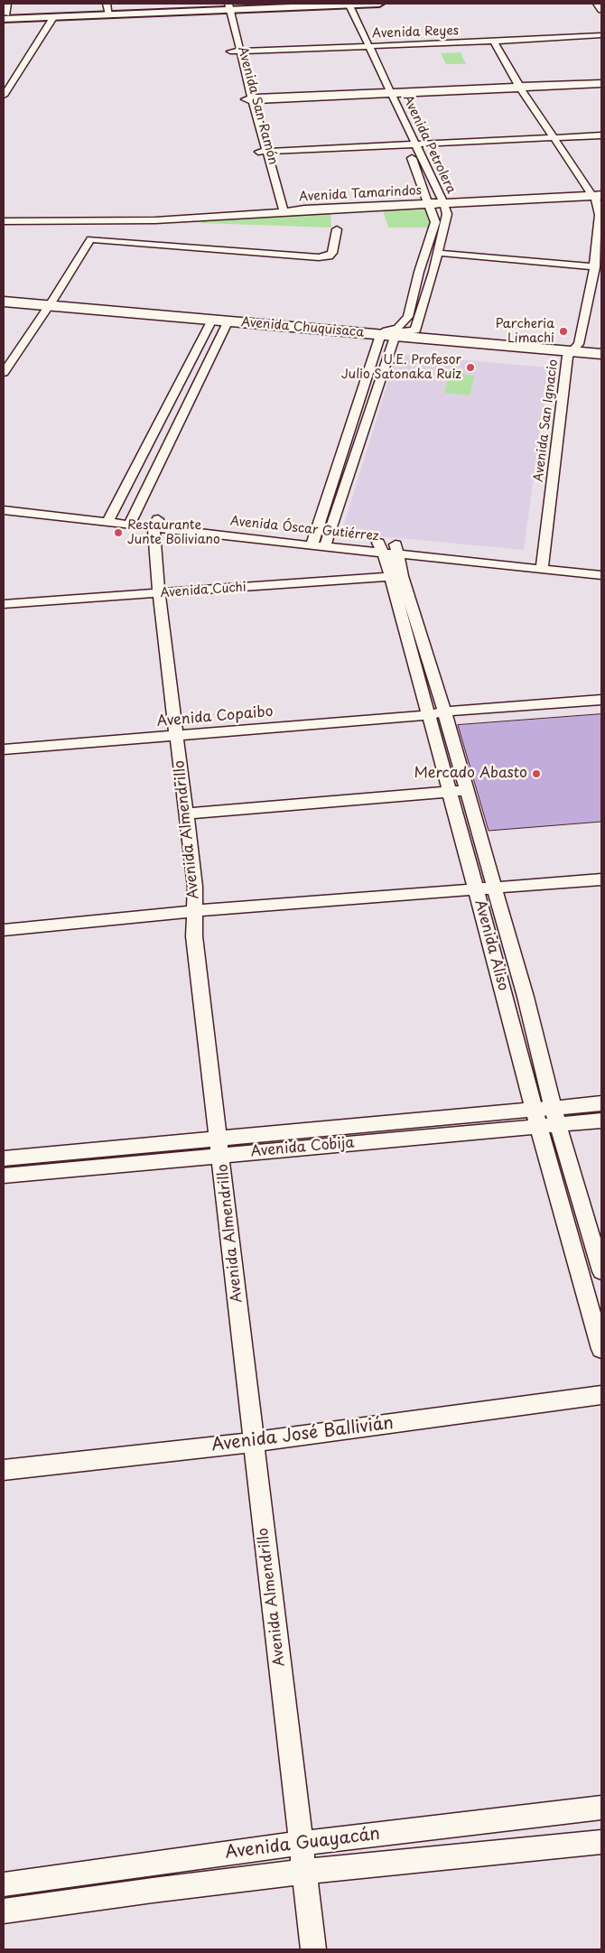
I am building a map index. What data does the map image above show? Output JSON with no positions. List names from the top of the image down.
{
  "streets": {
    "main road": ["Avenida Chuquisaca"],
    "street": [
      "Avenida Reyes",
      "Avenida San Ramón",
      "Avenida Petrolera",
      "Avenida Tamarindos",
      "Avenida San Ignacio",
      "Avenida Óscar Gutiérrez",
      "Avenida Cuchi",
      "Avenida Copaibo",
      "Avenida Almendrillo",
      "Avenida Aliso",
      "Avenida Cobija",
      "Avenida José Ballivián",
      "Avenida Guayacán"
    ]
  },
  "crossings": [
    ["Avenida Reyes", "Avenida San Ramón"],
    ["Avenida Reyes", "Avenida Petrolera"],
    ["Avenida Reyes", "Avenida San Ignacio"],
    ["Avenida San Ramón", "Avenida Tamarindos"],
    ["Avenida Petrolera", "Avenida Tamarindos"],
    ["Avenida Petrolera", "Avenida Chuquisaca"],
    ["Avenida Petrolera", "Avenida Óscar Gutiérrez"],
    ["Avenida Tamarindos", "Avenida San Ignacio"],
    ["Avenida Chuquisaca", "Avenida San Ignacio"],
    ["Avenida San Ignacio", "Avenida Óscar Gutiérrez"],
    ["Avenida Óscar Gutiérrez", "Avenida Almendrillo"],
    ["Avenida Óscar Gutiérrez", "Avenida Aliso"],
    ["Avenida Cuchi", "Avenida Almendrillo"],
    ["Avenida Cuchi", "Avenida Aliso"],
    ["Avenida Copaibo", "Avenida Almendrillo"],
    ["Avenida Copaibo", "Avenida Aliso"],
    ["Avenida Almendrillo", "Avenida Cobija"],
    ["Avenida Almendrillo", "Avenida José Ballivián"],
    ["Avenida Almendrillo", "Avenida Guayacán"],
    ["Avenida Aliso", "Avenida Cobija"]
  ],
  "places": [
    "Parcheria Limachi",
    "U.E. Profesor Julio Satonaka Ruiz",
    "Restaurante Junte Boliviano",
    "Mercado Abasto"
  ]
}
